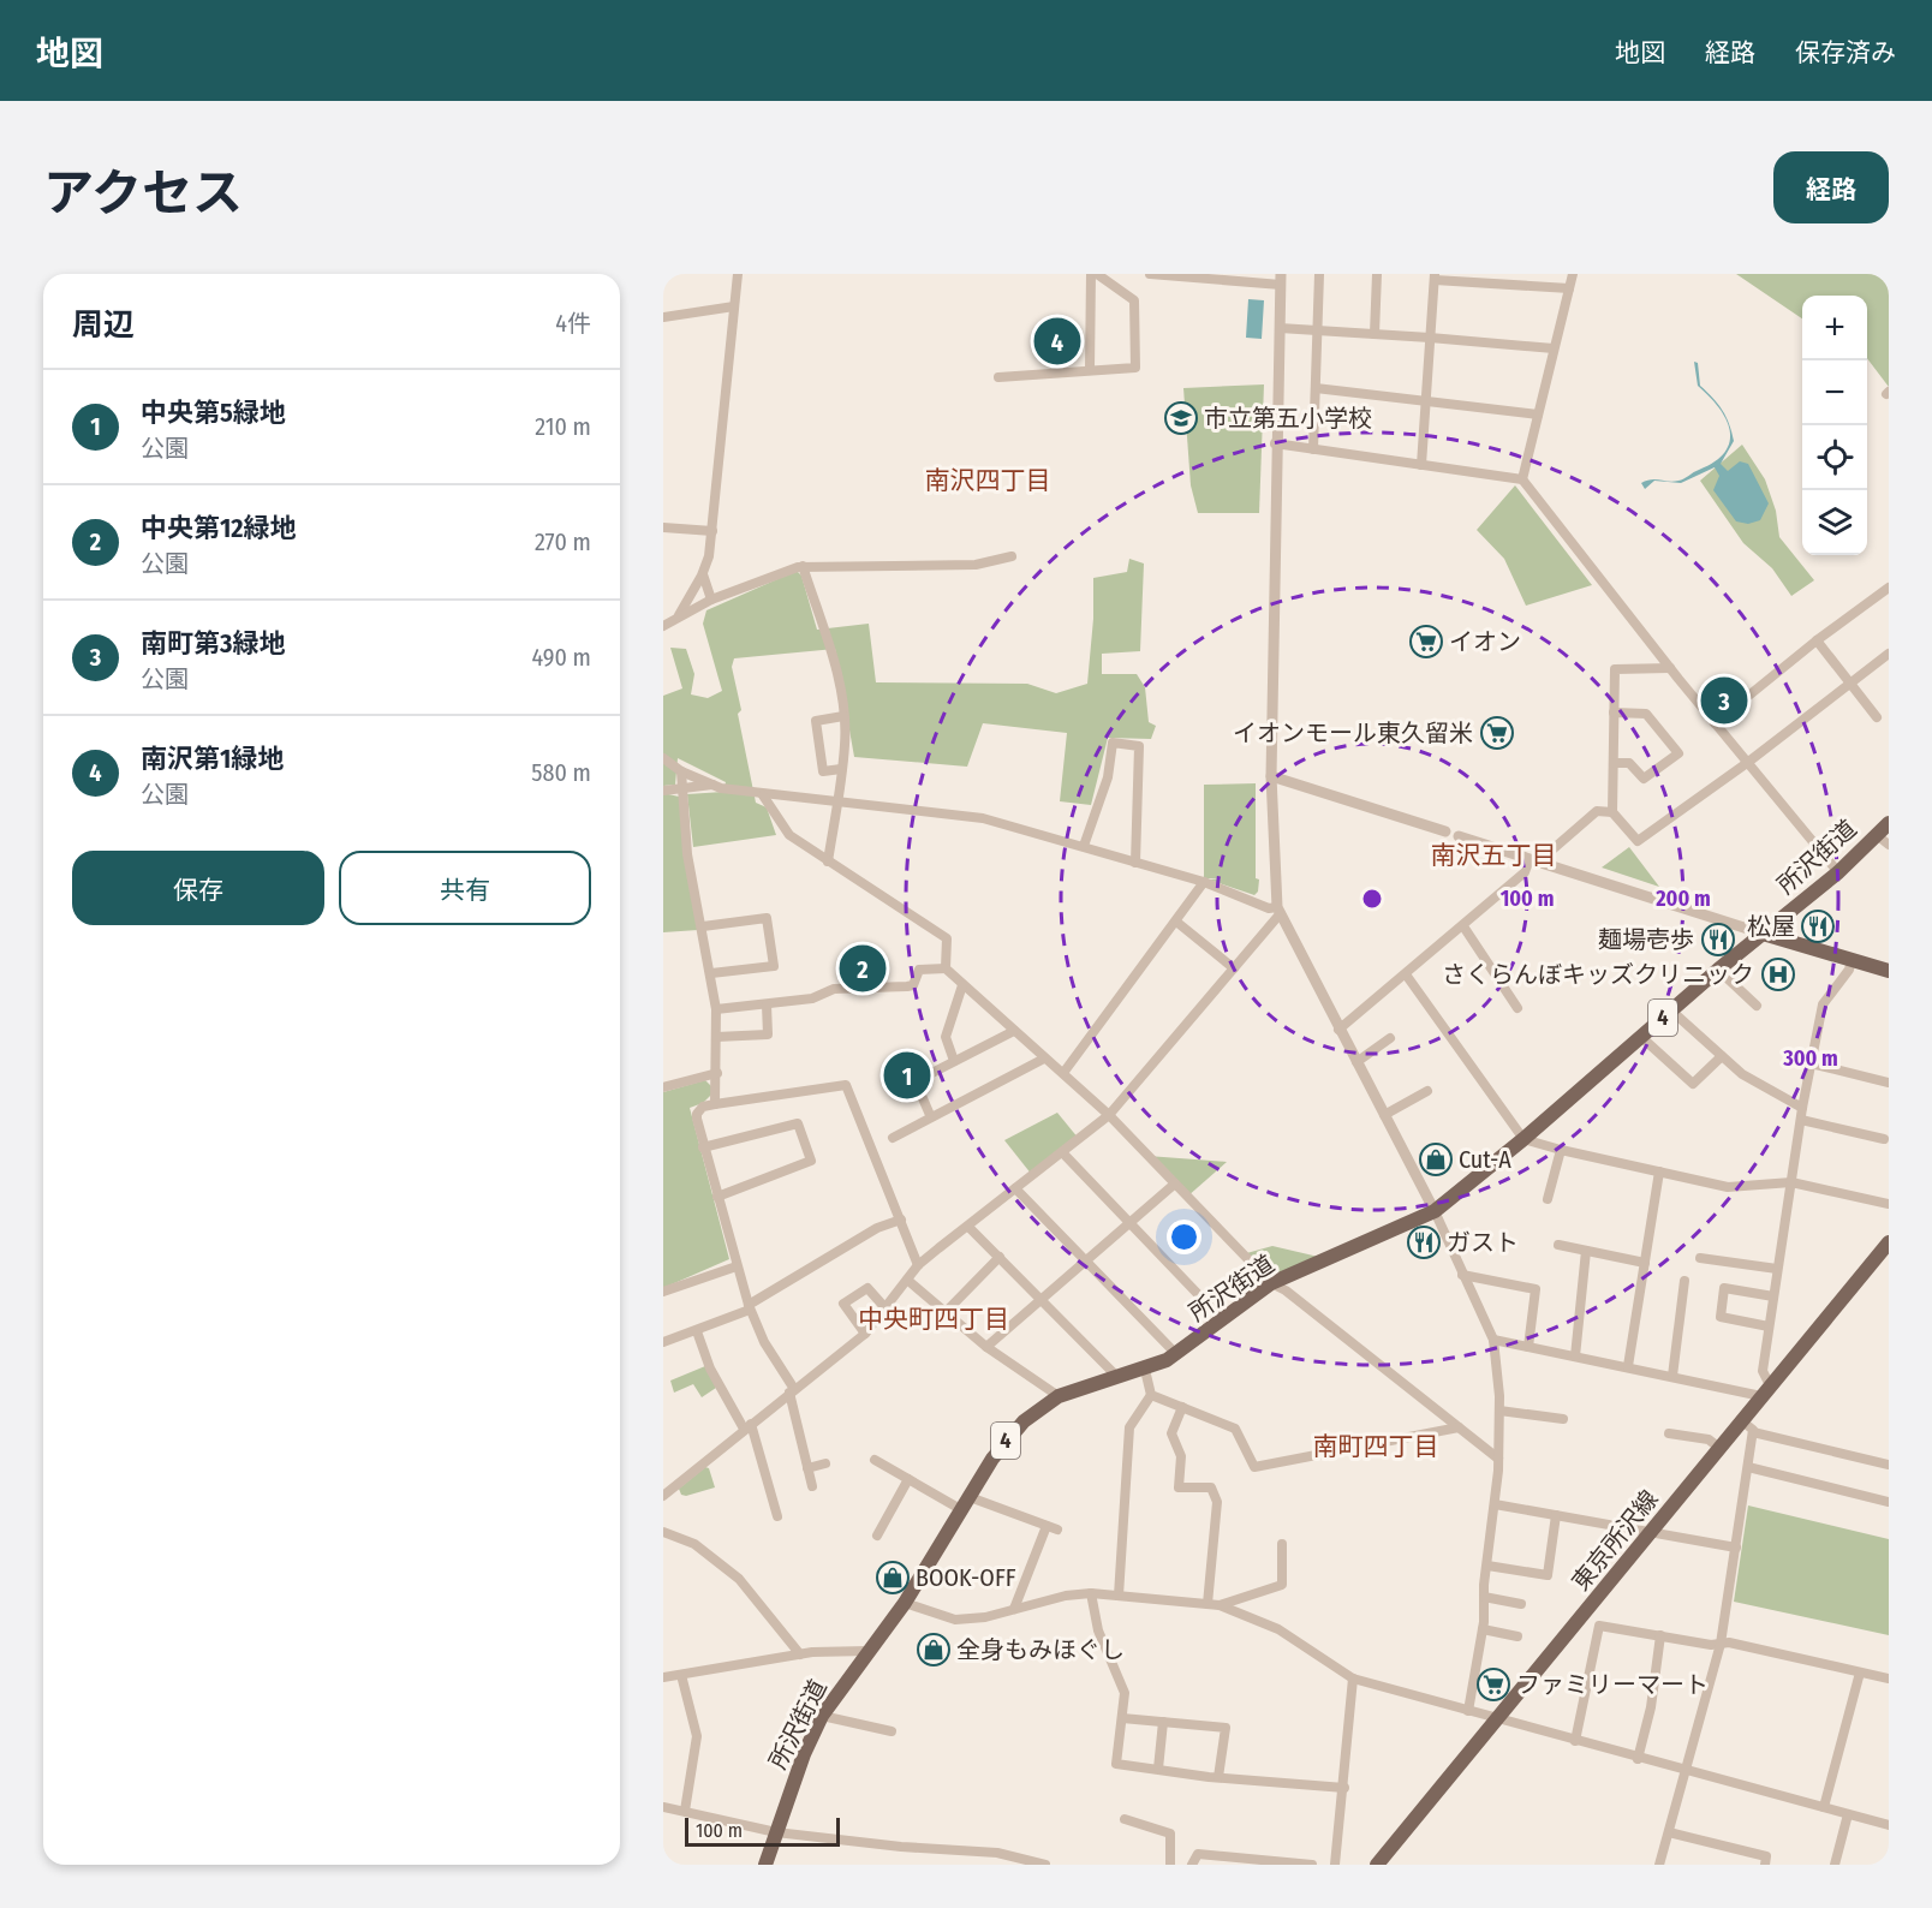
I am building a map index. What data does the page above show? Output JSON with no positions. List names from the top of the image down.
{
  "streets": {
    "main road": ["所沢街道", "4", "東京所沢線"]
  },
  "districts": [
    "南沢四丁目",
    "南沢五丁目",
    "中央町四丁目",
    "南町四丁目"
  ],
  "places": {
    "school or university": ["市立第五小学校"],
    "supermarket": ["イオン", "イオンモール東久留米", "ファミリーマート"],
    "restaurant": ["松屋", "麺場壱歩", "ガスト"],
    "hospital": ["さくらんぼキッズクリニック"],
    "shop": ["Cut-A", "BOOK-OFF", "全身もみほぐし"]
  },
  "scale_bar": "100 m",
  "page": {
    "header": "地図",
    "nav": ["地図", "経路", "保存済み"],
    "title": "アクセス",
    "buttons": [
      "経路",
      ["保存", "共有"]
    ],
    "heading": ["周辺", "4件"],
    "map_buttons": ["+", "−"],
    "pins": [
      "4",
      "3",
      "2",
      "1"
    ],
    "list": [
      {
        "mark": "1",
        "name": "中央第5緑地",
        "note": "公園",
        "value": "210 m"
      },
      {
        "mark": "2",
        "name": "中央第12緑地",
        "note": "公園",
        "value": "270 m"
      },
      {
        "mark": "3",
        "name": "南町第3緑地",
        "note": "公園",
        "value": "490 m"
      },
      {
        "mark": "4",
        "name": "南沢第1緑地",
        "note": "公園",
        "value": "580 m"
      }
    ],
    "scale": "100 m"
  },
  "rings": ["100 m", "200 m", "300 m"]
}
